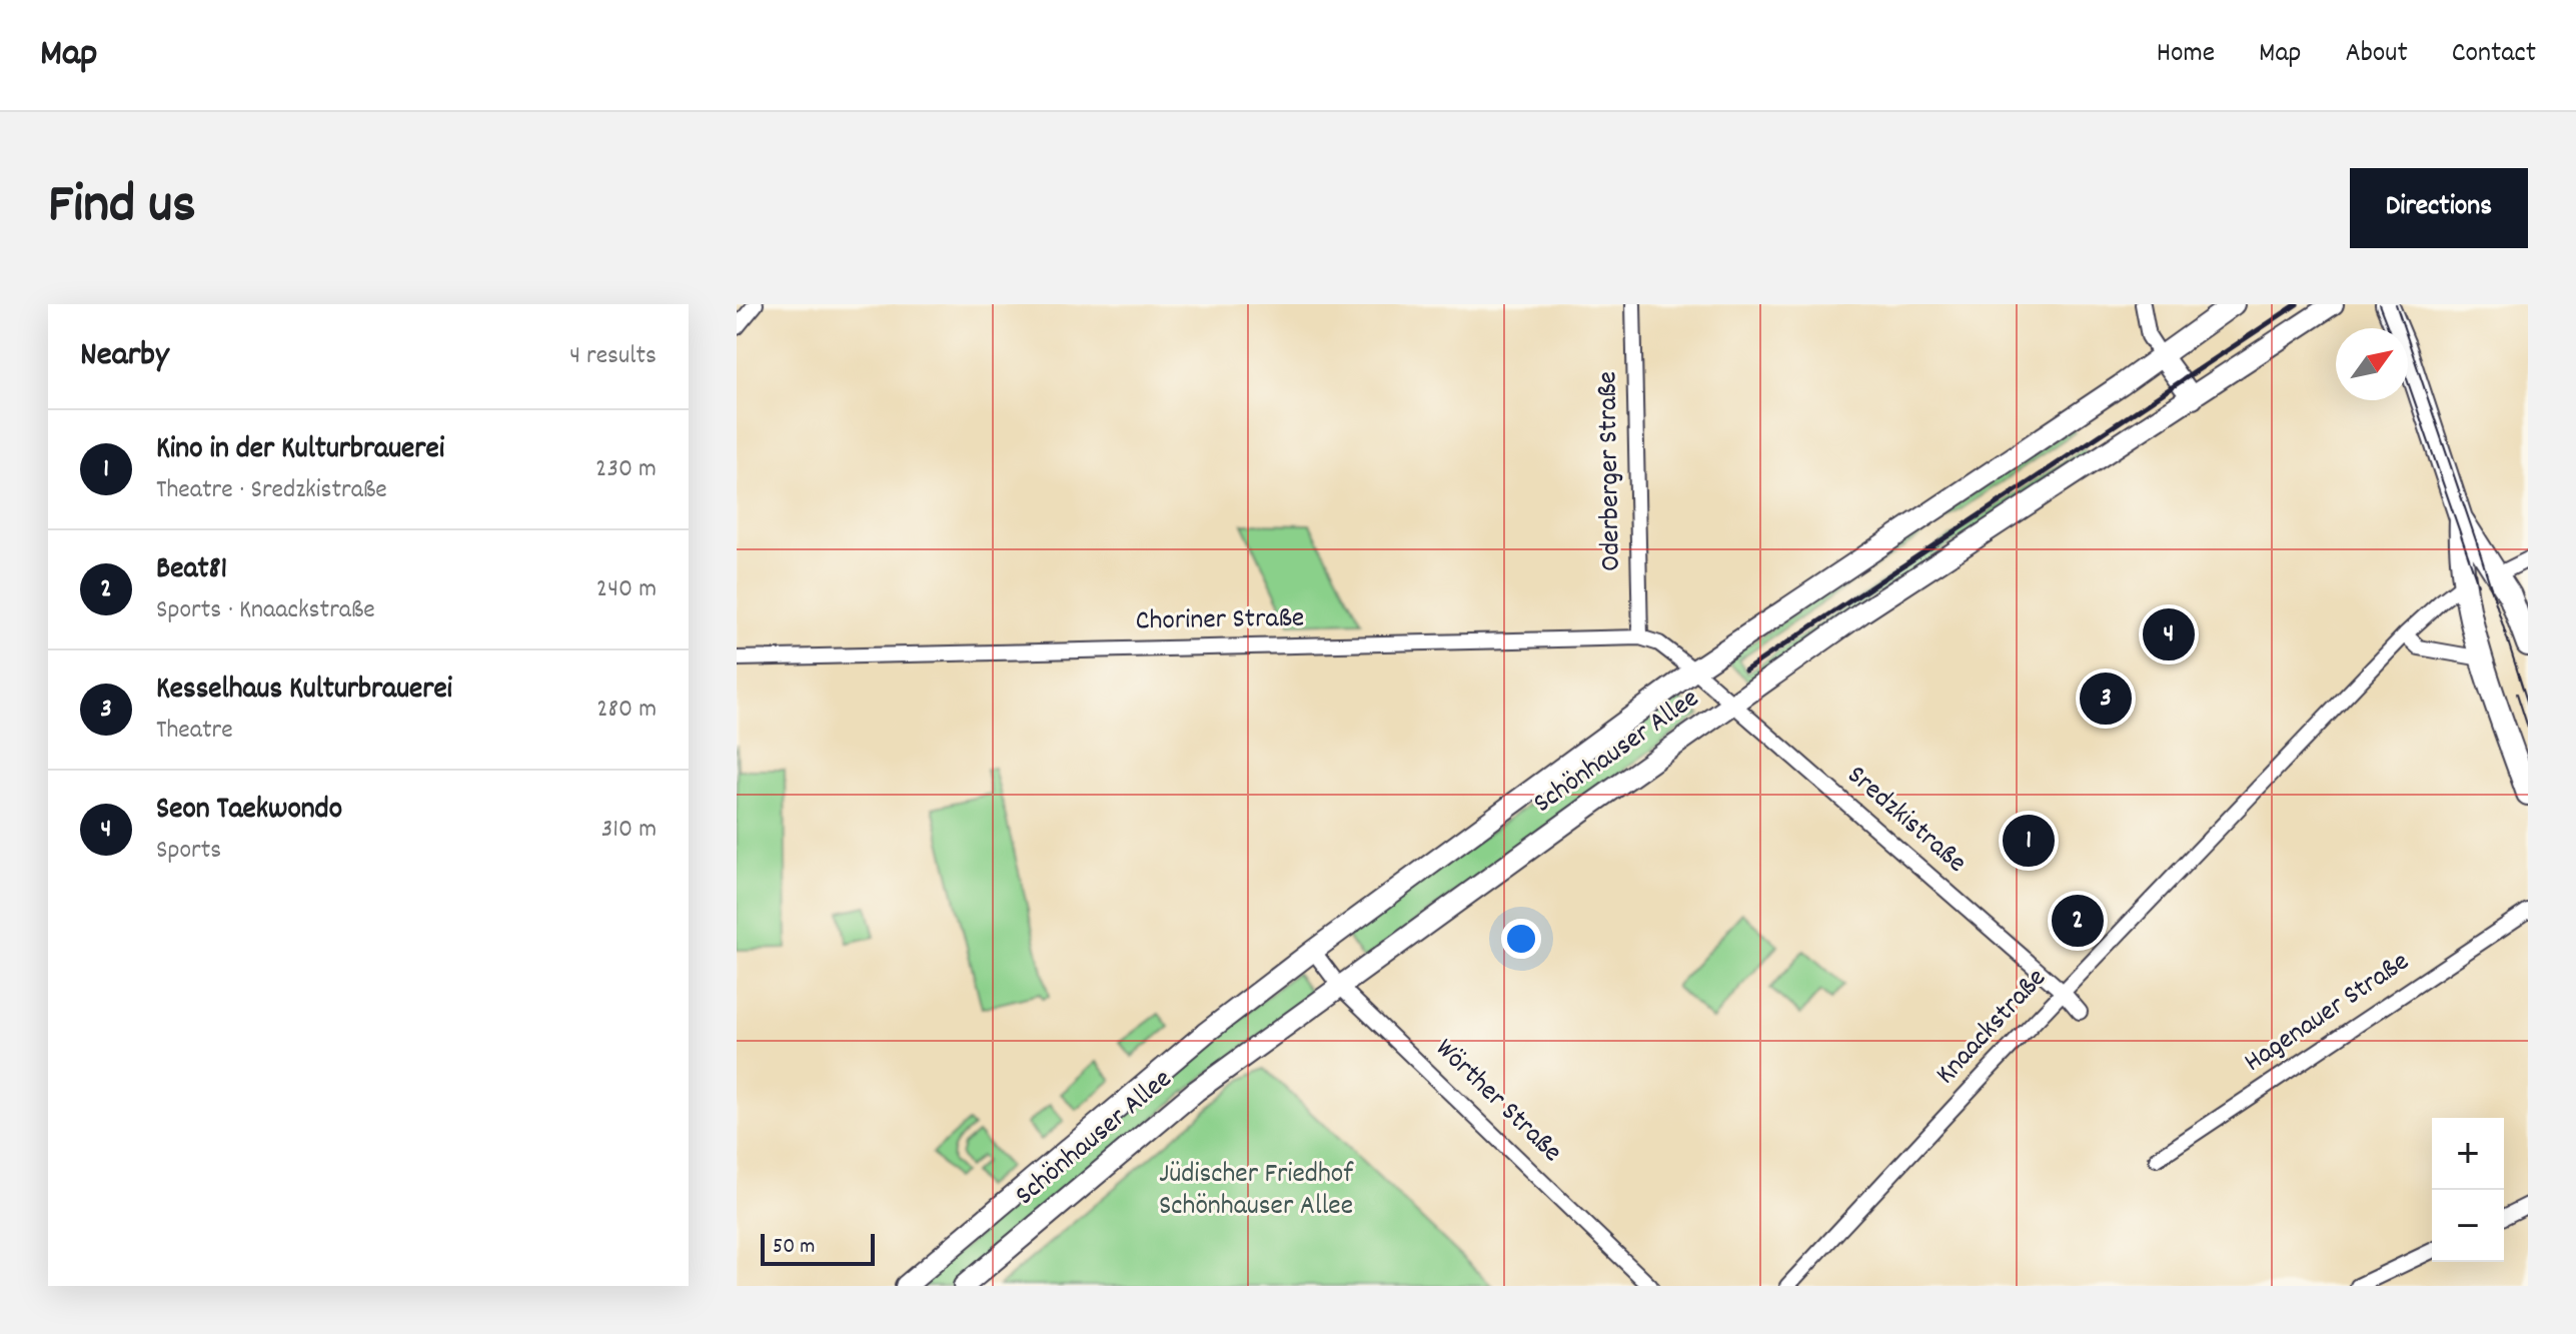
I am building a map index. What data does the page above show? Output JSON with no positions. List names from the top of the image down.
{
  "streets": {
    "main road": ["Schönhauser Allee"],
    "street": [
      "Oderberger Straße",
      "Choriner Straße",
      "Sredzkistraße",
      "Hagenauer Straße",
      "Knaackstraße",
      "Wörther Straße"
    ]
  },
  "crossings": [
    ["Oderberger Straße", "Choriner Straße"],
    ["Choriner Straße", "Schönhauser Allee"],
    ["Choriner Straße", "Sredzkistraße"],
    ["Schönhauser Allee", "Sredzkistraße"],
    ["Schönhauser Allee", "Wörther Straße"],
    ["Sredzkistraße", "Knaackstraße"]
  ],
  "parks": ["Jüdischer Friedhof Schönhauser Allee"],
  "scale_bar": "50 m",
  "north": "top right",
  "page": {
    "header": "Map",
    "nav": [
      "Home",
      "Map",
      "About",
      "Contact"
    ],
    "title": "Find us",
    "buttons": "Directions",
    "heading": ["Nearby", "4 results"],
    "list": [
      {
        "mark": "1",
        "name": "Kino in der Kulturbrauerei",
        "note": "Theatre · Sredzkistraße",
        "value": "230 m"
      },
      {
        "mark": "2",
        "name": "Beat81",
        "note": "Sports · Knaackstraße",
        "value": "240 m"
      },
      {
        "mark": "3",
        "name": "Kesselhaus Kulturbrauerei",
        "note": "Theatre",
        "value": "280 m"
      },
      {
        "mark": "4",
        "name": "Seon Taekwondo",
        "note": "Sports",
        "value": "310 m"
      }
    ],
    "pins": [
      "4",
      "3",
      "1",
      "2"
    ],
    "map_buttons": ["+", "−"],
    "scale": "50 m"
  }
}
